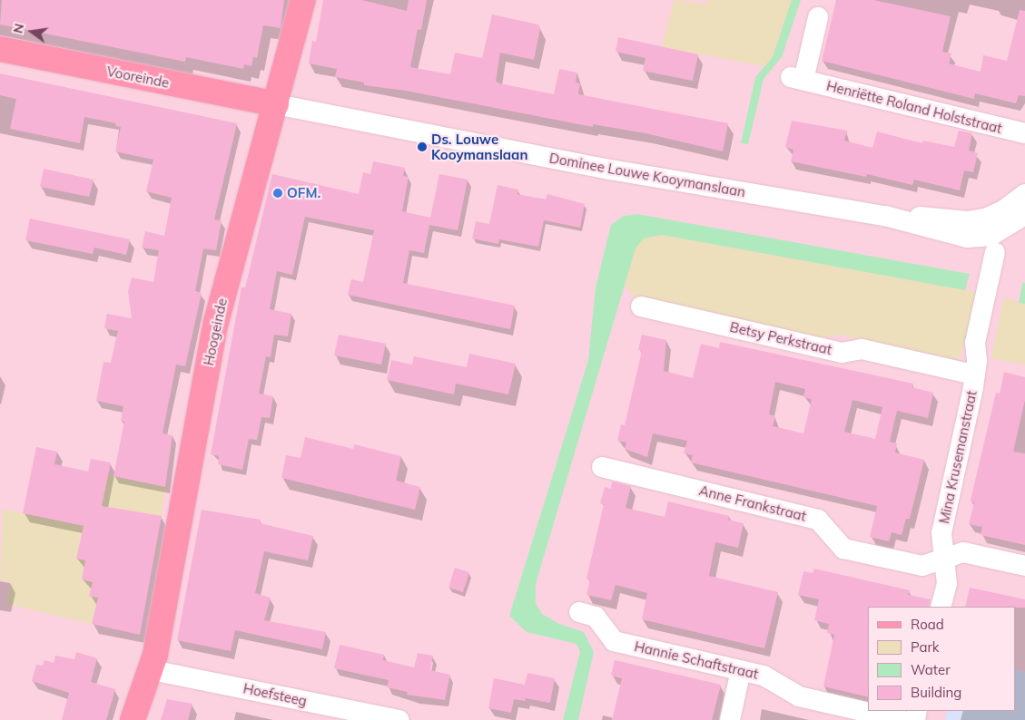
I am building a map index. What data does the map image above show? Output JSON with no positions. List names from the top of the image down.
{
  "streets": {
    "main road": ["Vooreinde", "Hoogeinde"],
    "street": [
      "Henriëtte Roland Holststraat",
      "Dominee Louwe Kooymanslaan",
      "Betsy Perkstraat",
      "Mina Krusemanstraat",
      "Anne Frankstraat",
      "Hannie Schaftstraat",
      "Hoefsteeg"
    ]
  },
  "crossings": [
    ["Vooreinde", "Dominee Louwe Kooymanslaan"],
    ["Vooreinde", "Hoogeinde"],
    ["Dominee Louwe Kooymanslaan", "Hoogeinde"],
    ["Dominee Louwe Kooymanslaan", "Mina Krusemanstraat"],
    ["Hoogeinde", "Hoefsteeg"],
    ["Betsy Perkstraat", "Mina Krusemanstraat"],
    ["Mina Krusemanstraat", "Anne Frankstraat"]
  ],
  "places": ["Ds. Louwe Kooymanslaan", "OFM."],
  "legend": [
    "Road",
    "Park",
    "Water",
    "Building"
  ],
  "north": "left"
}
